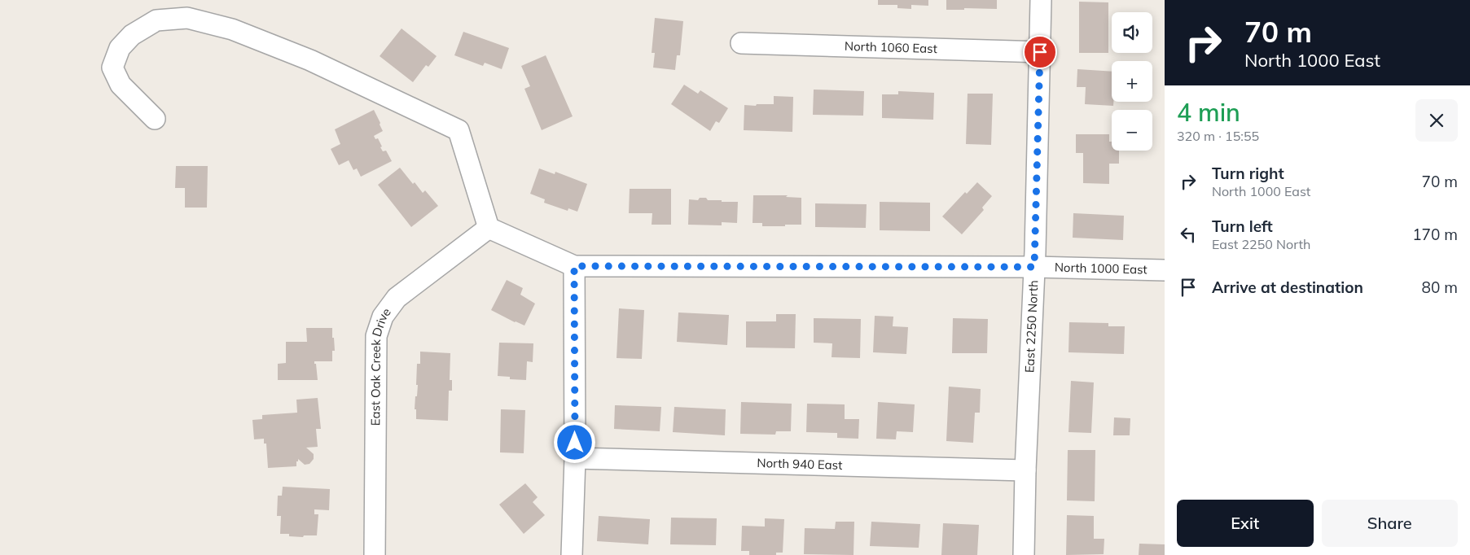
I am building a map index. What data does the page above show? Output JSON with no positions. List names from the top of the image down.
{
  "streets": {
    "street": [
      "North 1060 East",
      "North 1000 East",
      "East 2250 North",
      "East Oak Creek Drive",
      "North 940 East"
    ]
  },
  "crossings": [
    ["North 1060 East", "East 2250 North"],
    ["North 1000 East", "East 2250 North"],
    ["North 1000 East", "East Oak Creek Drive"],
    ["East 2250 North", "North 940 East"]
  ],
  "page": {
    "turn": ["70 m", "North 1000 East"],
    "map_buttons": ["+", "−"],
    "heading": ["4 min", "320 m · 15:55"],
    "list": [
      {
        "name": "Turn right",
        "note": "North 1000 East",
        "value": "70 m"
      },
      {
        "name": "Turn left",
        "note": "East 2250 North",
        "value": "170 m"
      },
      {
        "name": "Arrive at destination",
        "value": "80 m"
      }
    ],
    "buttons": ["Exit", "Share"]
  }
}
